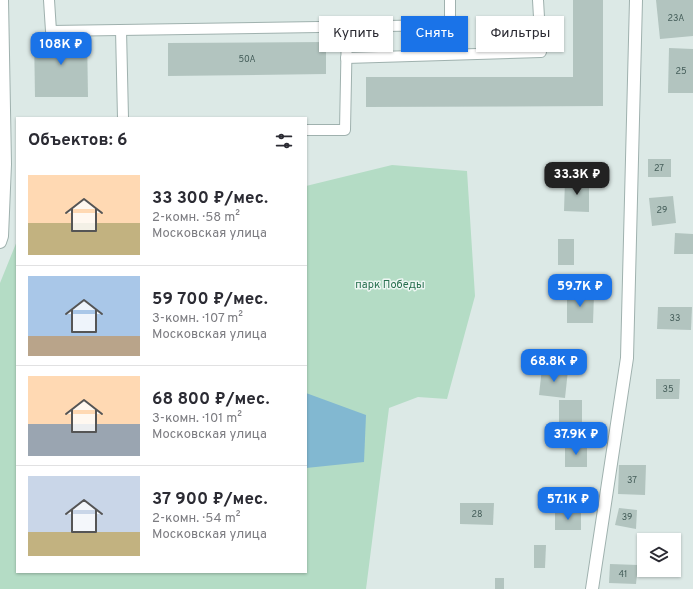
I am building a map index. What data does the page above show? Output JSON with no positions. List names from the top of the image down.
{
  "parks": ["парк Победы"],
  "house_numbers": [
    "23А",
    "50А",
    "25",
    "27",
    "29",
    "33",
    "35",
    "37",
    "28",
    "39",
    "41"
  ],
  "page": {
    "chip": ["Купить", "Снять", "Фильтры"],
    "price": [
      "108K ₽",
      "33.3K ₽",
      "59.7K ₽",
      "68.8K ₽",
      "37.9K ₽",
      "57.1K ₽"
    ],
    "heading": "Объектов: 6",
    "list": [
      {
        "name": "33 300 ₽/мес.",
        "note": "2-комн. · 58 m² · Московская улица"
      },
      {
        "name": "59 700 ₽/мес.",
        "note": "3-комн. · 107 m² · Московская улица"
      },
      {
        "name": "68 800 ₽/мес.",
        "note": "3-комн. · 101 m² · Московская улица"
      },
      {
        "name": "37 900 ₽/мес.",
        "note": "2-комн. · 54 m² · Московская улица"
      }
    ]
  }
}
